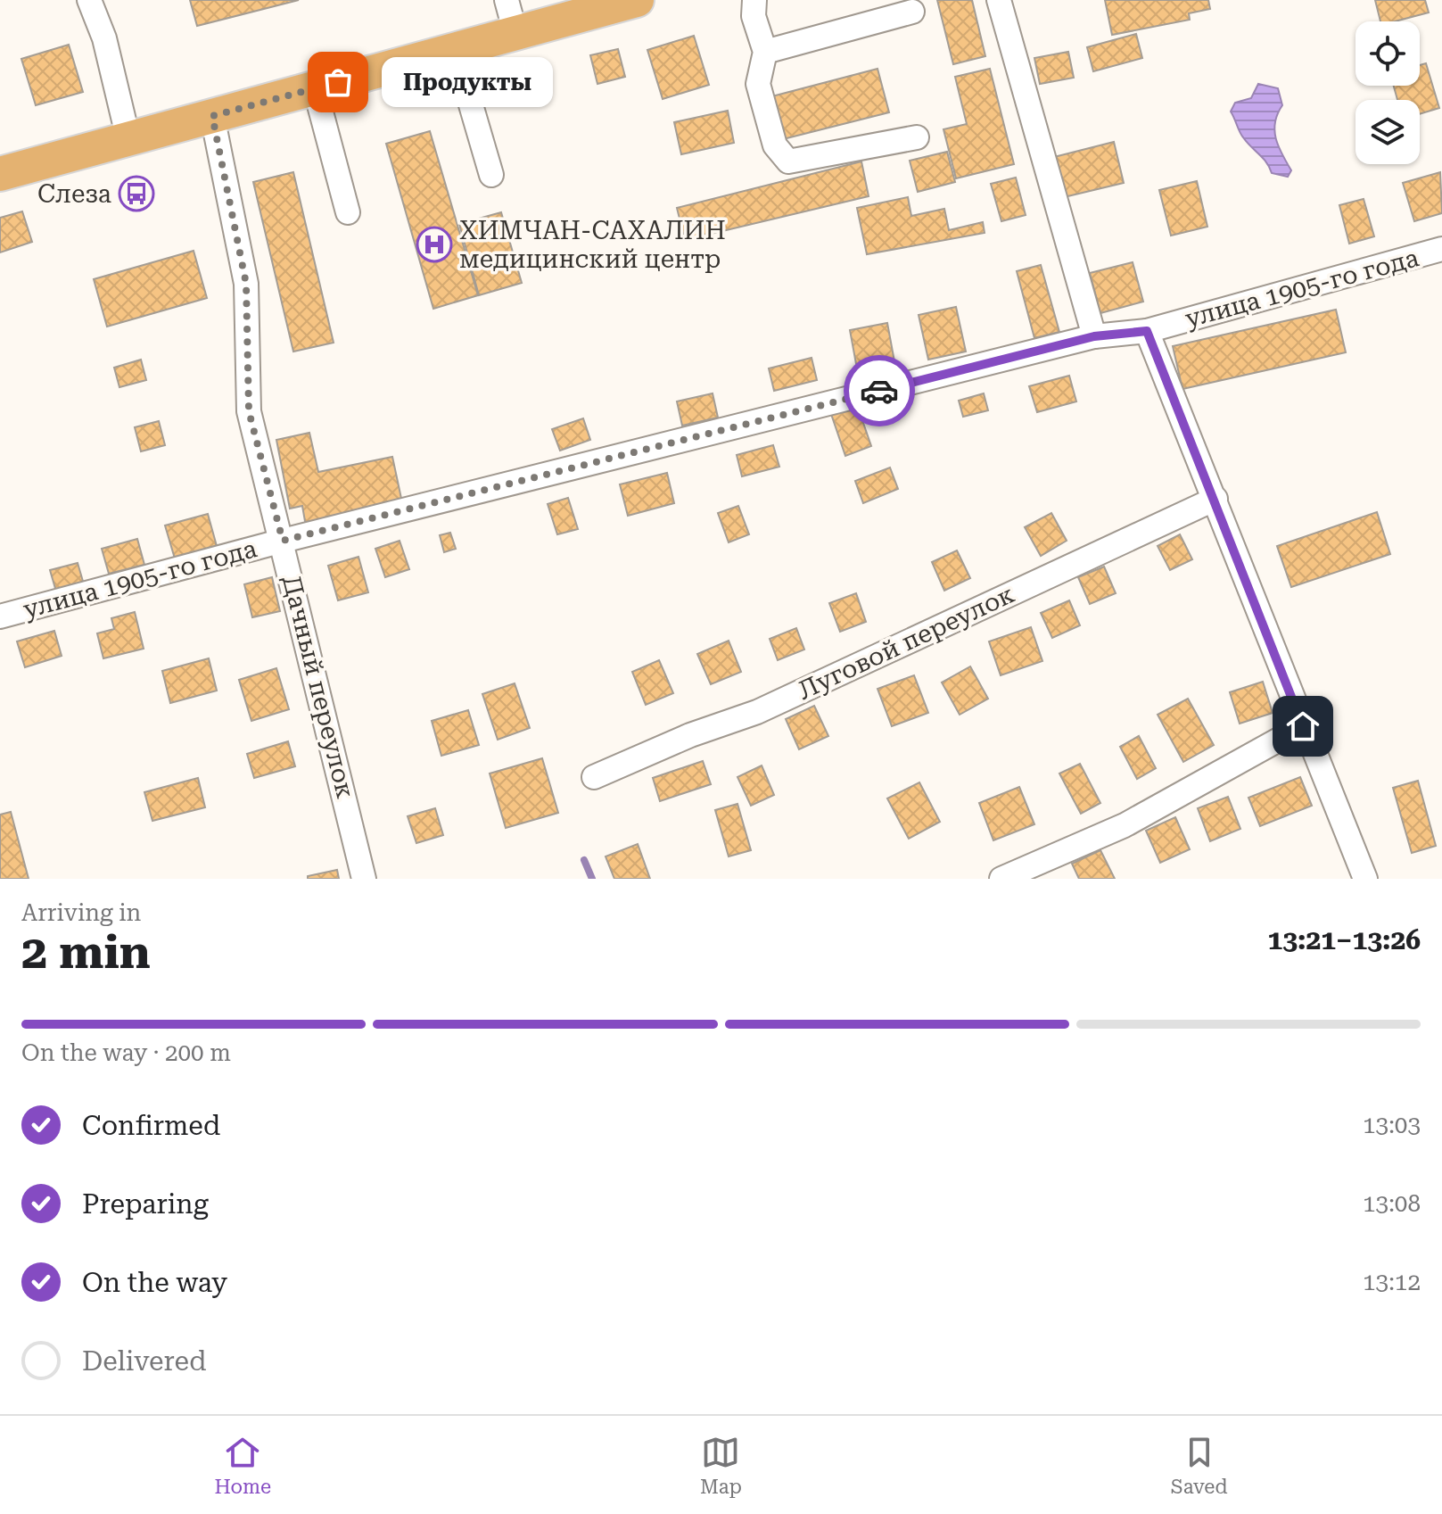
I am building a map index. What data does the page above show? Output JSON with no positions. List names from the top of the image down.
{
  "streets": {
    "street": ["улица 1905-го года", "Луговой переулок", "Дачный переулок"]
  },
  "crossings": [
    ["улица 1905-го года", "Дачный переулок"]
  ],
  "places": {
    "other": ["Продукты"],
    "bus stop": ["Слеза"],
    "hospital": ["ХИМЧАН-САХАЛИН медицинский центр"]
  },
  "page": {
    "bubble": "Продукты",
    "heading": ["2 min", "Arriving in", "13:21–13:26"],
    "bar": "On the way · 200 m",
    "list": [
      ["Confirmed", "13:03"],
      ["Preparing", "13:08"],
      ["On the way", "13:12"],
      "Delivered"
    ],
    "tabs": ["Home", "Map", "Saved"]
  }
}
